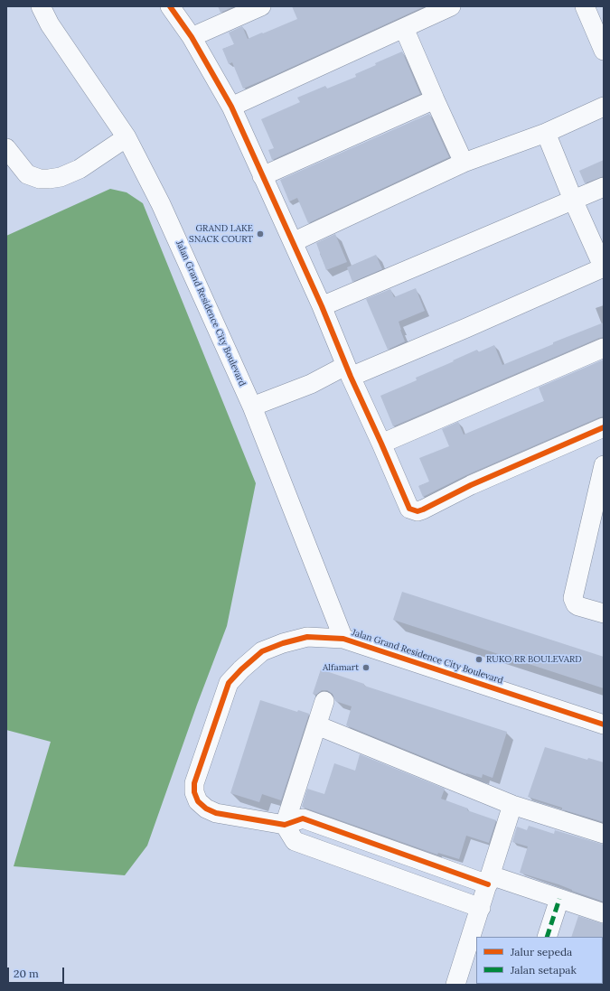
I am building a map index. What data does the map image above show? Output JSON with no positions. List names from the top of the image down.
{
  "streets": {
    "street": ["Jalan Grand Residence City Boulevard"]
  },
  "places": ["GRAND LAKE SNACK COURT", "RUKO RR BOULEVARD", "Alfamart"],
  "legend": ["Jalur sepeda", "Jalan setapak"],
  "scale_bar": "20 m"
}
